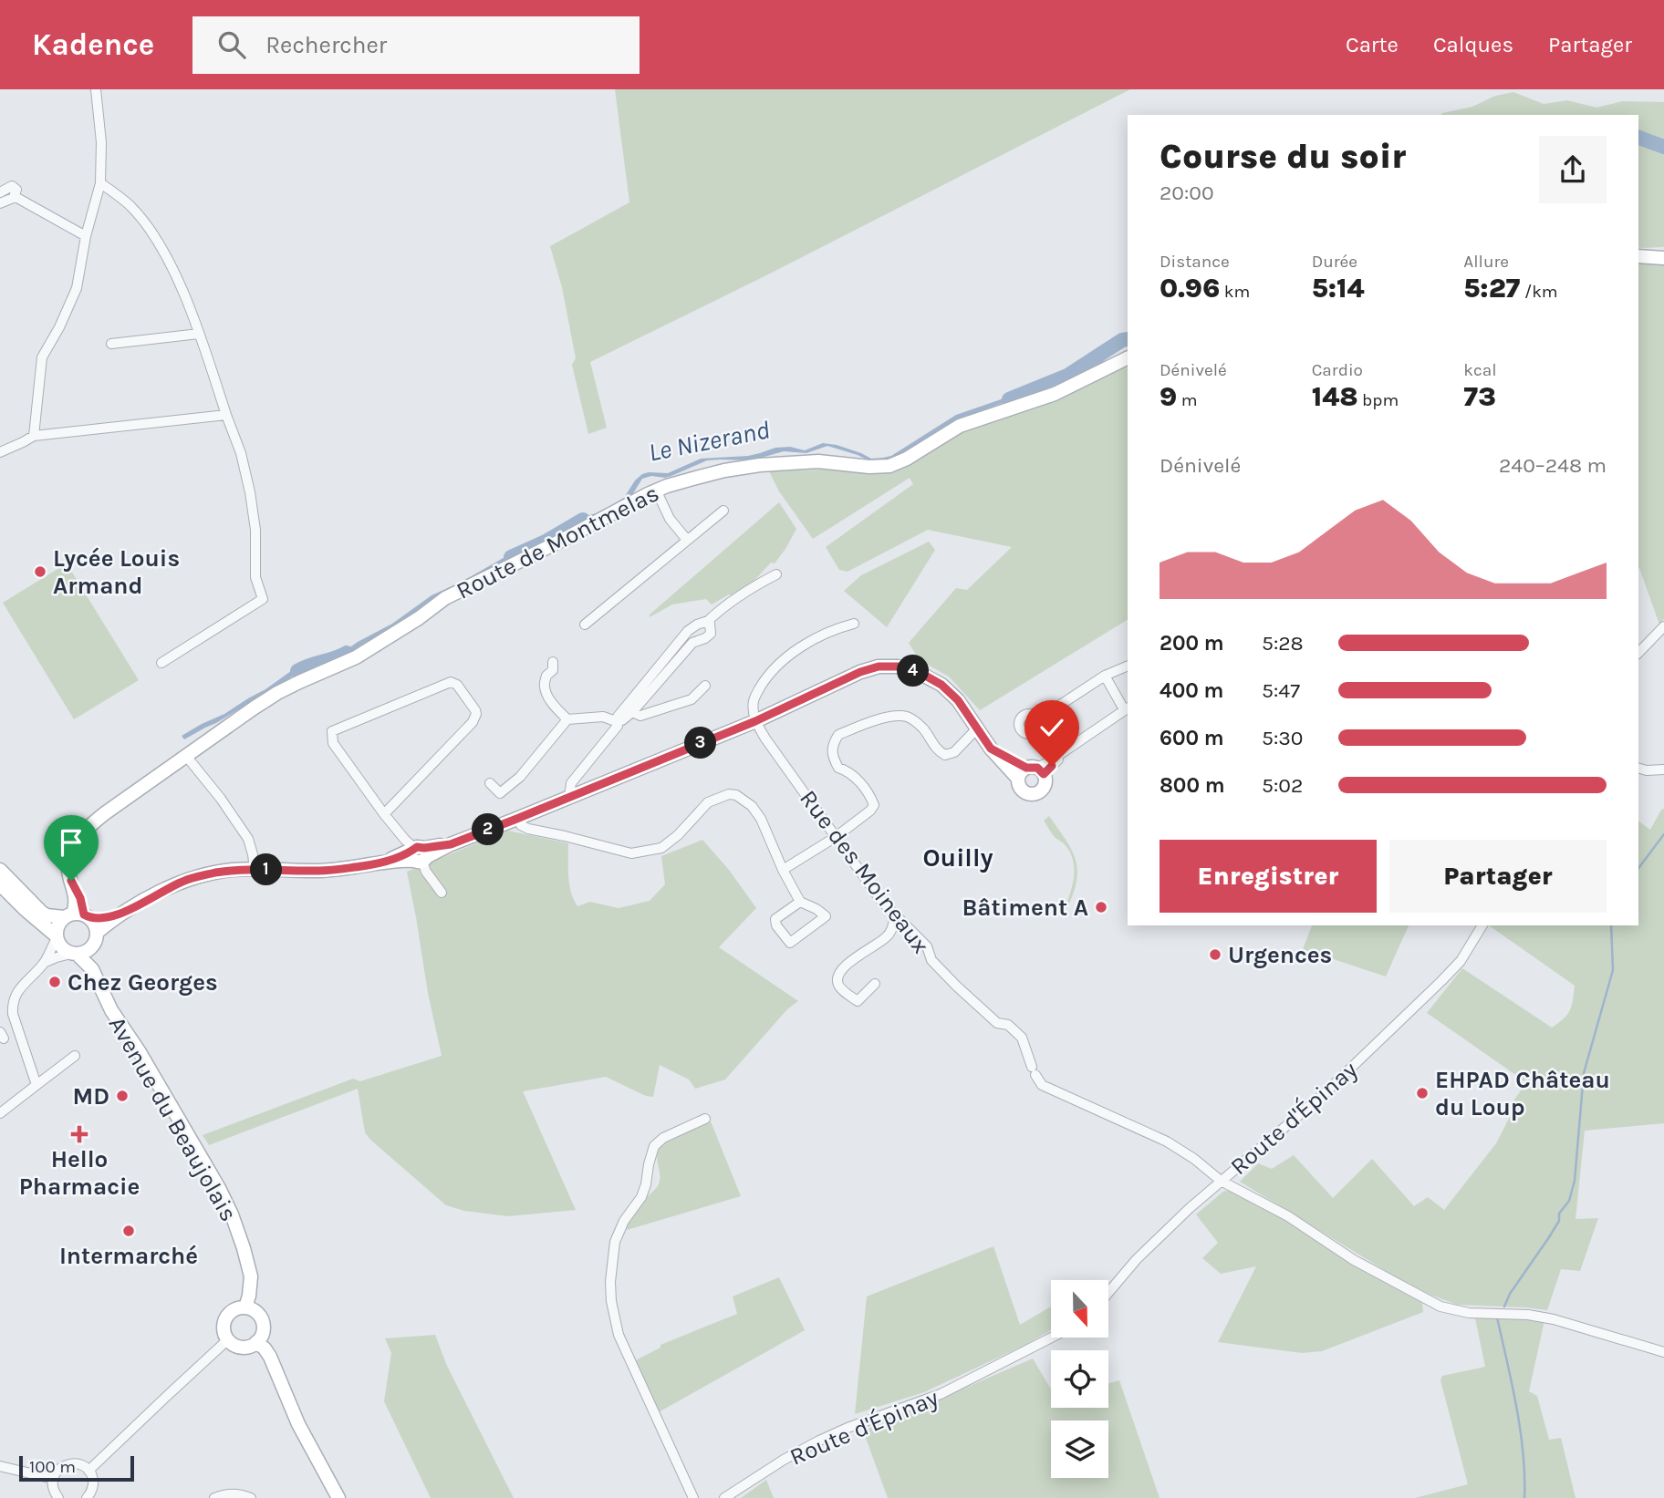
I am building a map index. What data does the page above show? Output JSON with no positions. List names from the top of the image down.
{
  "streets": {
    "street": [
      "Route de Montmelas",
      "Rue des Moineaux",
      "Route d'Épinay",
      "Avenue du Beaujolais"
    ]
  },
  "crossings": [
    ["Route de Montmelas", "Avenue du Beaujolais"],
    ["Rue des Moineaux", "Route d'Épinay"]
  ],
  "districts": ["Ouilly"],
  "water": ["Le Nizerand"],
  "places": {
    "other": [
      "Lycée Louis Armand",
      "Bâtiment A",
      "Urgences",
      "Chez Georges",
      "EHPAD Château du Loup",
      "MD",
      "Intermarché"
    ],
    "health": ["Hello Pharmacie"]
  },
  "scale_bar": "100 m",
  "north": "bottom",
  "page": {
    "header": "Kadence",
    "search": "Rechercher",
    "nav": ["Carte", "Calques", "Partager"],
    "heading": ["Course du soir", "20:00"],
    "stats": [
      ["Distance", "0.96 km"],
      ["Durée", "5:14"],
      ["Allure", "5:27 /km"],
      ["Dénivelé", "9 m"],
      ["Cardio", "148 bpm"],
      ["kcal", "73"]
    ],
    "chart": ["Dénivelé", "240–248 m"],
    "list": [
      {
        "name": "200 m",
        "note": "5:28"
      },
      {
        "name": "400 m",
        "note": "5:47"
      },
      {
        "name": "600 m",
        "note": "5:30"
      },
      {
        "name": "800 m",
        "note": "5:02"
      }
    ],
    "pins": [
      "4",
      "3",
      "2",
      "1"
    ],
    "buttons": ["Enregistrer", "Partager"],
    "scale": "100 m"
  }
}
